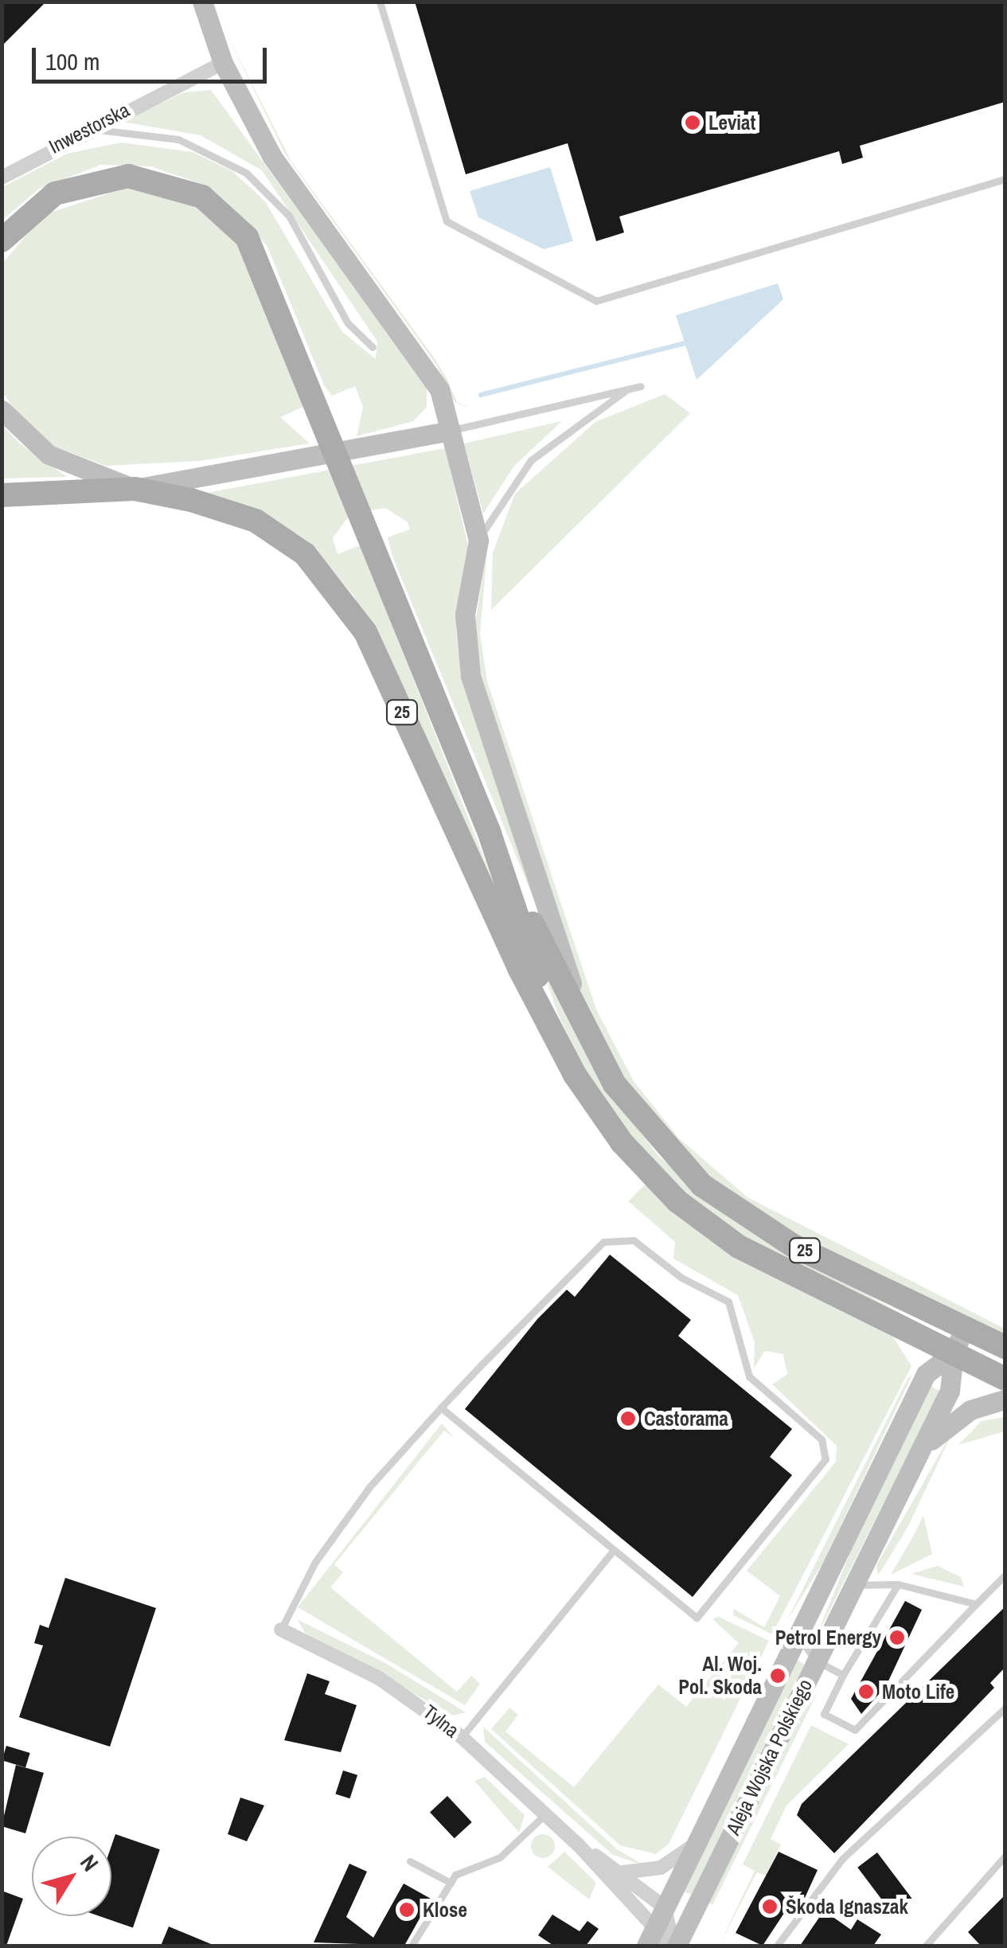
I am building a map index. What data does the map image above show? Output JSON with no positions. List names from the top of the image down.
{
  "streets": {
    "main road": ["25"],
    "street": ["Inwestorska", "Tylna", "Aleja Wojska Polskiego"]
  },
  "crossings": [
    ["25", "Aleja Wojska Polskiego"],
    ["Tylna", "Aleja Wojska Polskiego"]
  ],
  "places": [
    "Leviat",
    "Castorama",
    "Petrol Energy",
    "Al. Woj. Pol. Skoda",
    "Moto Life",
    "Škoda Ignaszak",
    "Klose"
  ],
  "scale_bar": "100 m",
  "north": "top right"
}
